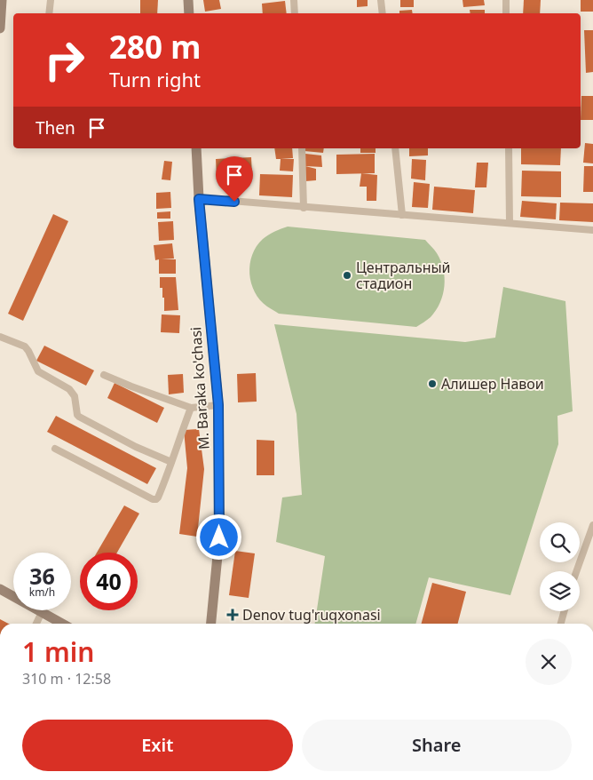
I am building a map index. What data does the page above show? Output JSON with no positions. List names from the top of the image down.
{
  "streets": {
    "street": ["M. Baraka ko'chasi"]
  },
  "places": {
    "other": ["Центральный стадион", "Алишер Навои"],
    "health": ["Denov tug'ruqxonasi"]
  },
  "page": {
    "turn": ["280 m", "Turn right"],
    "then": "Then",
    "speed": "36 km/h",
    "limit": "40",
    "heading": ["1 min", "310 m · 12:58"],
    "buttons": ["Exit", "Share"]
  }
}
